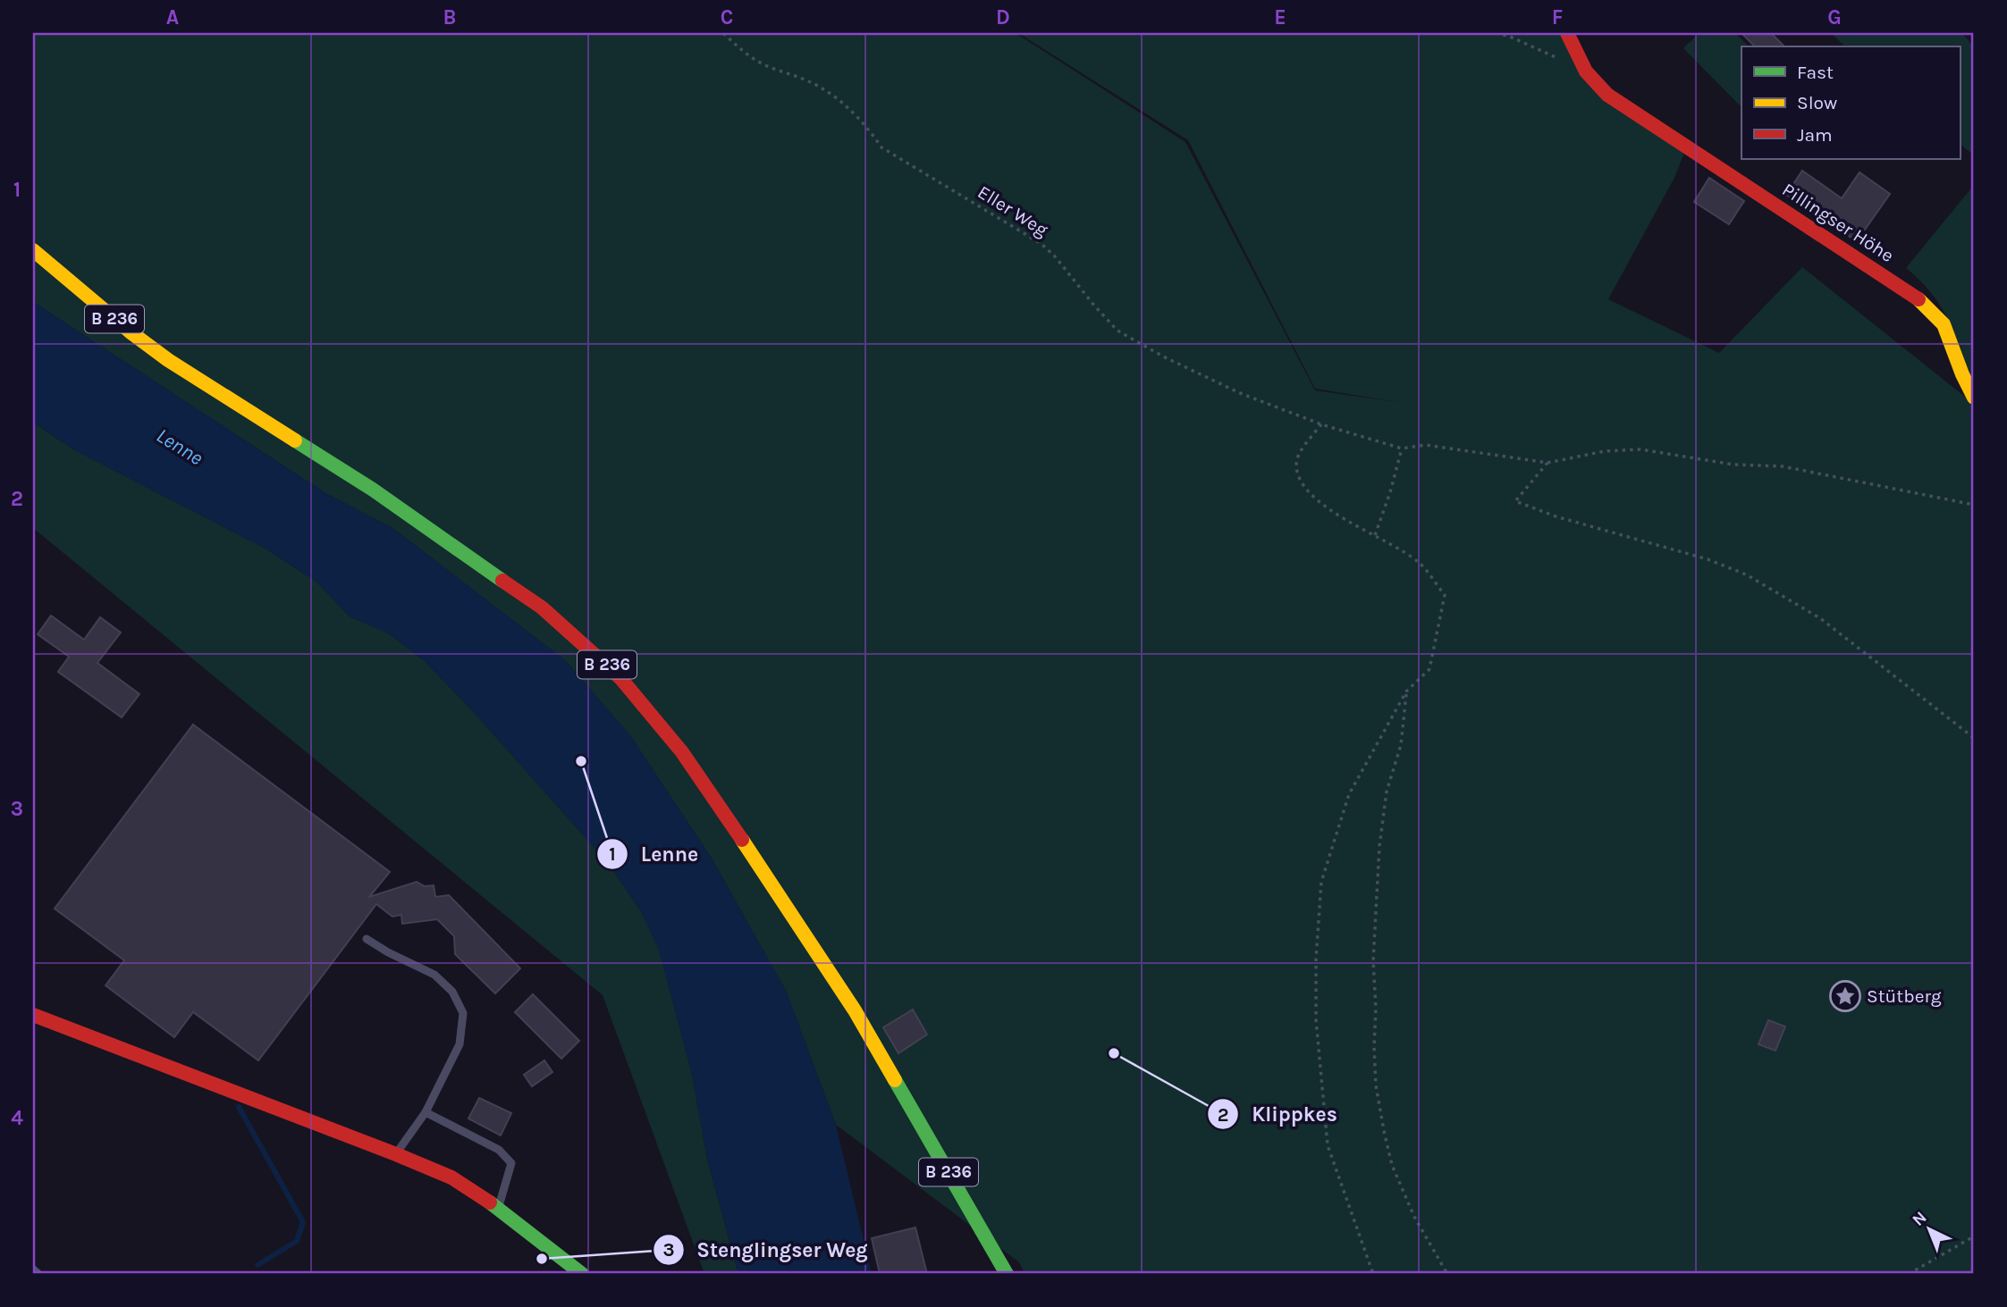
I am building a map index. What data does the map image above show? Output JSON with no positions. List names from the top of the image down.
{
  "streets": {
    "main road": ["Pillingser Höhe", "B 236"],
    "path": ["Eller Weg"]
  },
  "water": ["Lenne"],
  "places": {
    "other": ["Lenne", "Klippkes", "Stenglingser Weg"],
    "place": ["Stütberg"]
  },
  "legend": ["Fast", "Slow", "Jam"],
  "north": "top left",
  "grid": {
    "columns": [
      "A",
      "B",
      "C",
      "D",
      "E",
      "F",
      "G"
    ],
    "rows": [
      "1",
      "2",
      "3",
      "4"
    ]
  }
}
